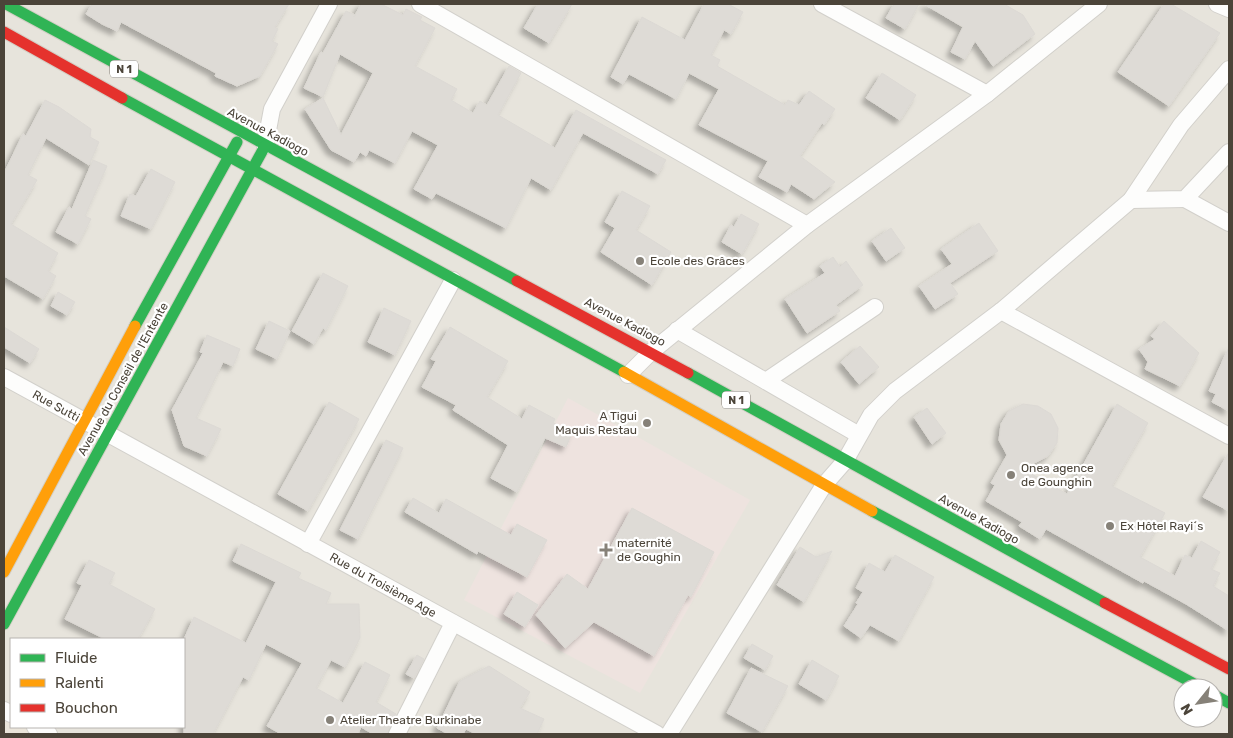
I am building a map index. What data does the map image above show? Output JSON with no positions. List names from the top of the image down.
{
  "streets": {
    "main road": ["N 1", "Avenue Kadiogo", "Avenue du Conseil de l'Entente"],
    "street": ["Rue Sutti", "Rue du Troisième Age"]
  },
  "crossings": [
    ["N 1", "Avenue du Conseil de l'Entente"],
    ["Avenue Kadiogo", "Avenue du Conseil de l'Entente"],
    ["Avenue du Conseil de l'Entente", "Rue Sutti"],
    ["Avenue du Conseil de l'Entente", "Rue du Troisième Age"],
    ["Rue Sutti", "Rue du Troisième Age"]
  ],
  "places": {
    "other": [
      "Ecole des Grâces",
      "A Tigui Maquis Restau",
      "Onea agence de Gounghin",
      "Ex Hôtel Rayi´s",
      "Atelier Theatre Burkinabe"
    ],
    "health": ["maternité de Goughin"]
  },
  "legend": ["Fluide", "Ralenti", "Bouchon"],
  "north": "bottom left"
}
